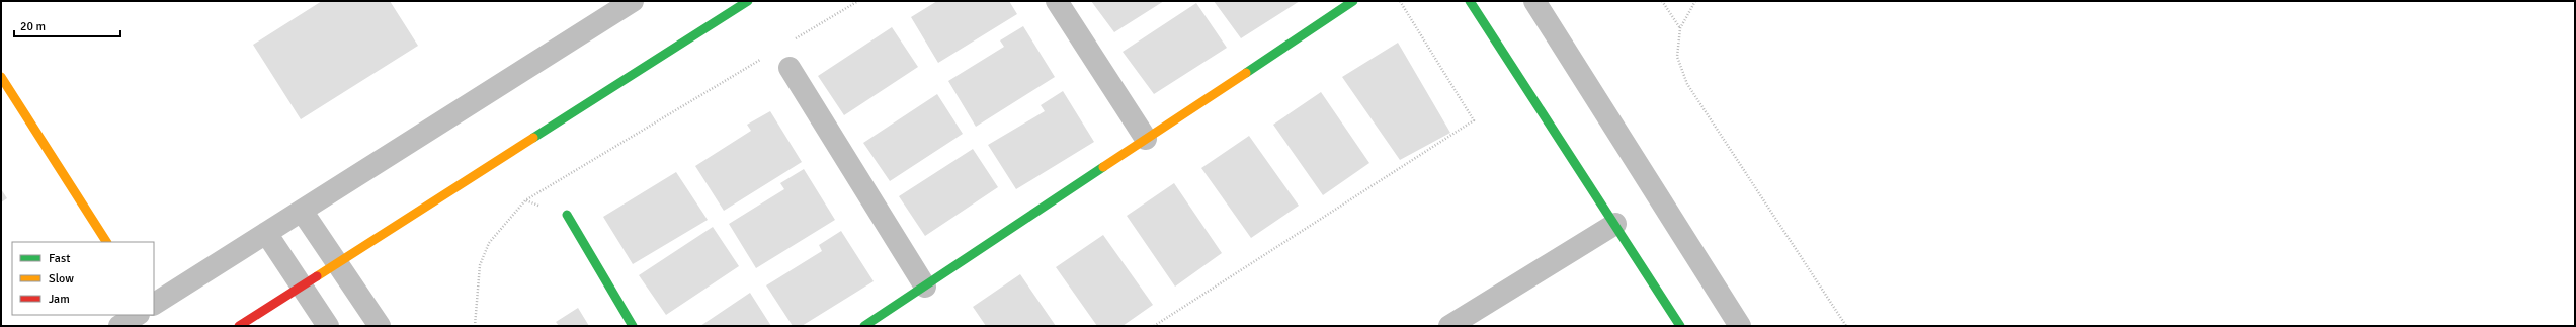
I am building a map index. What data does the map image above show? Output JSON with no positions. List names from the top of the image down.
{
  "legend": ["Fast", "Slow", "Jam"],
  "scale_bar": "20 m"
}
